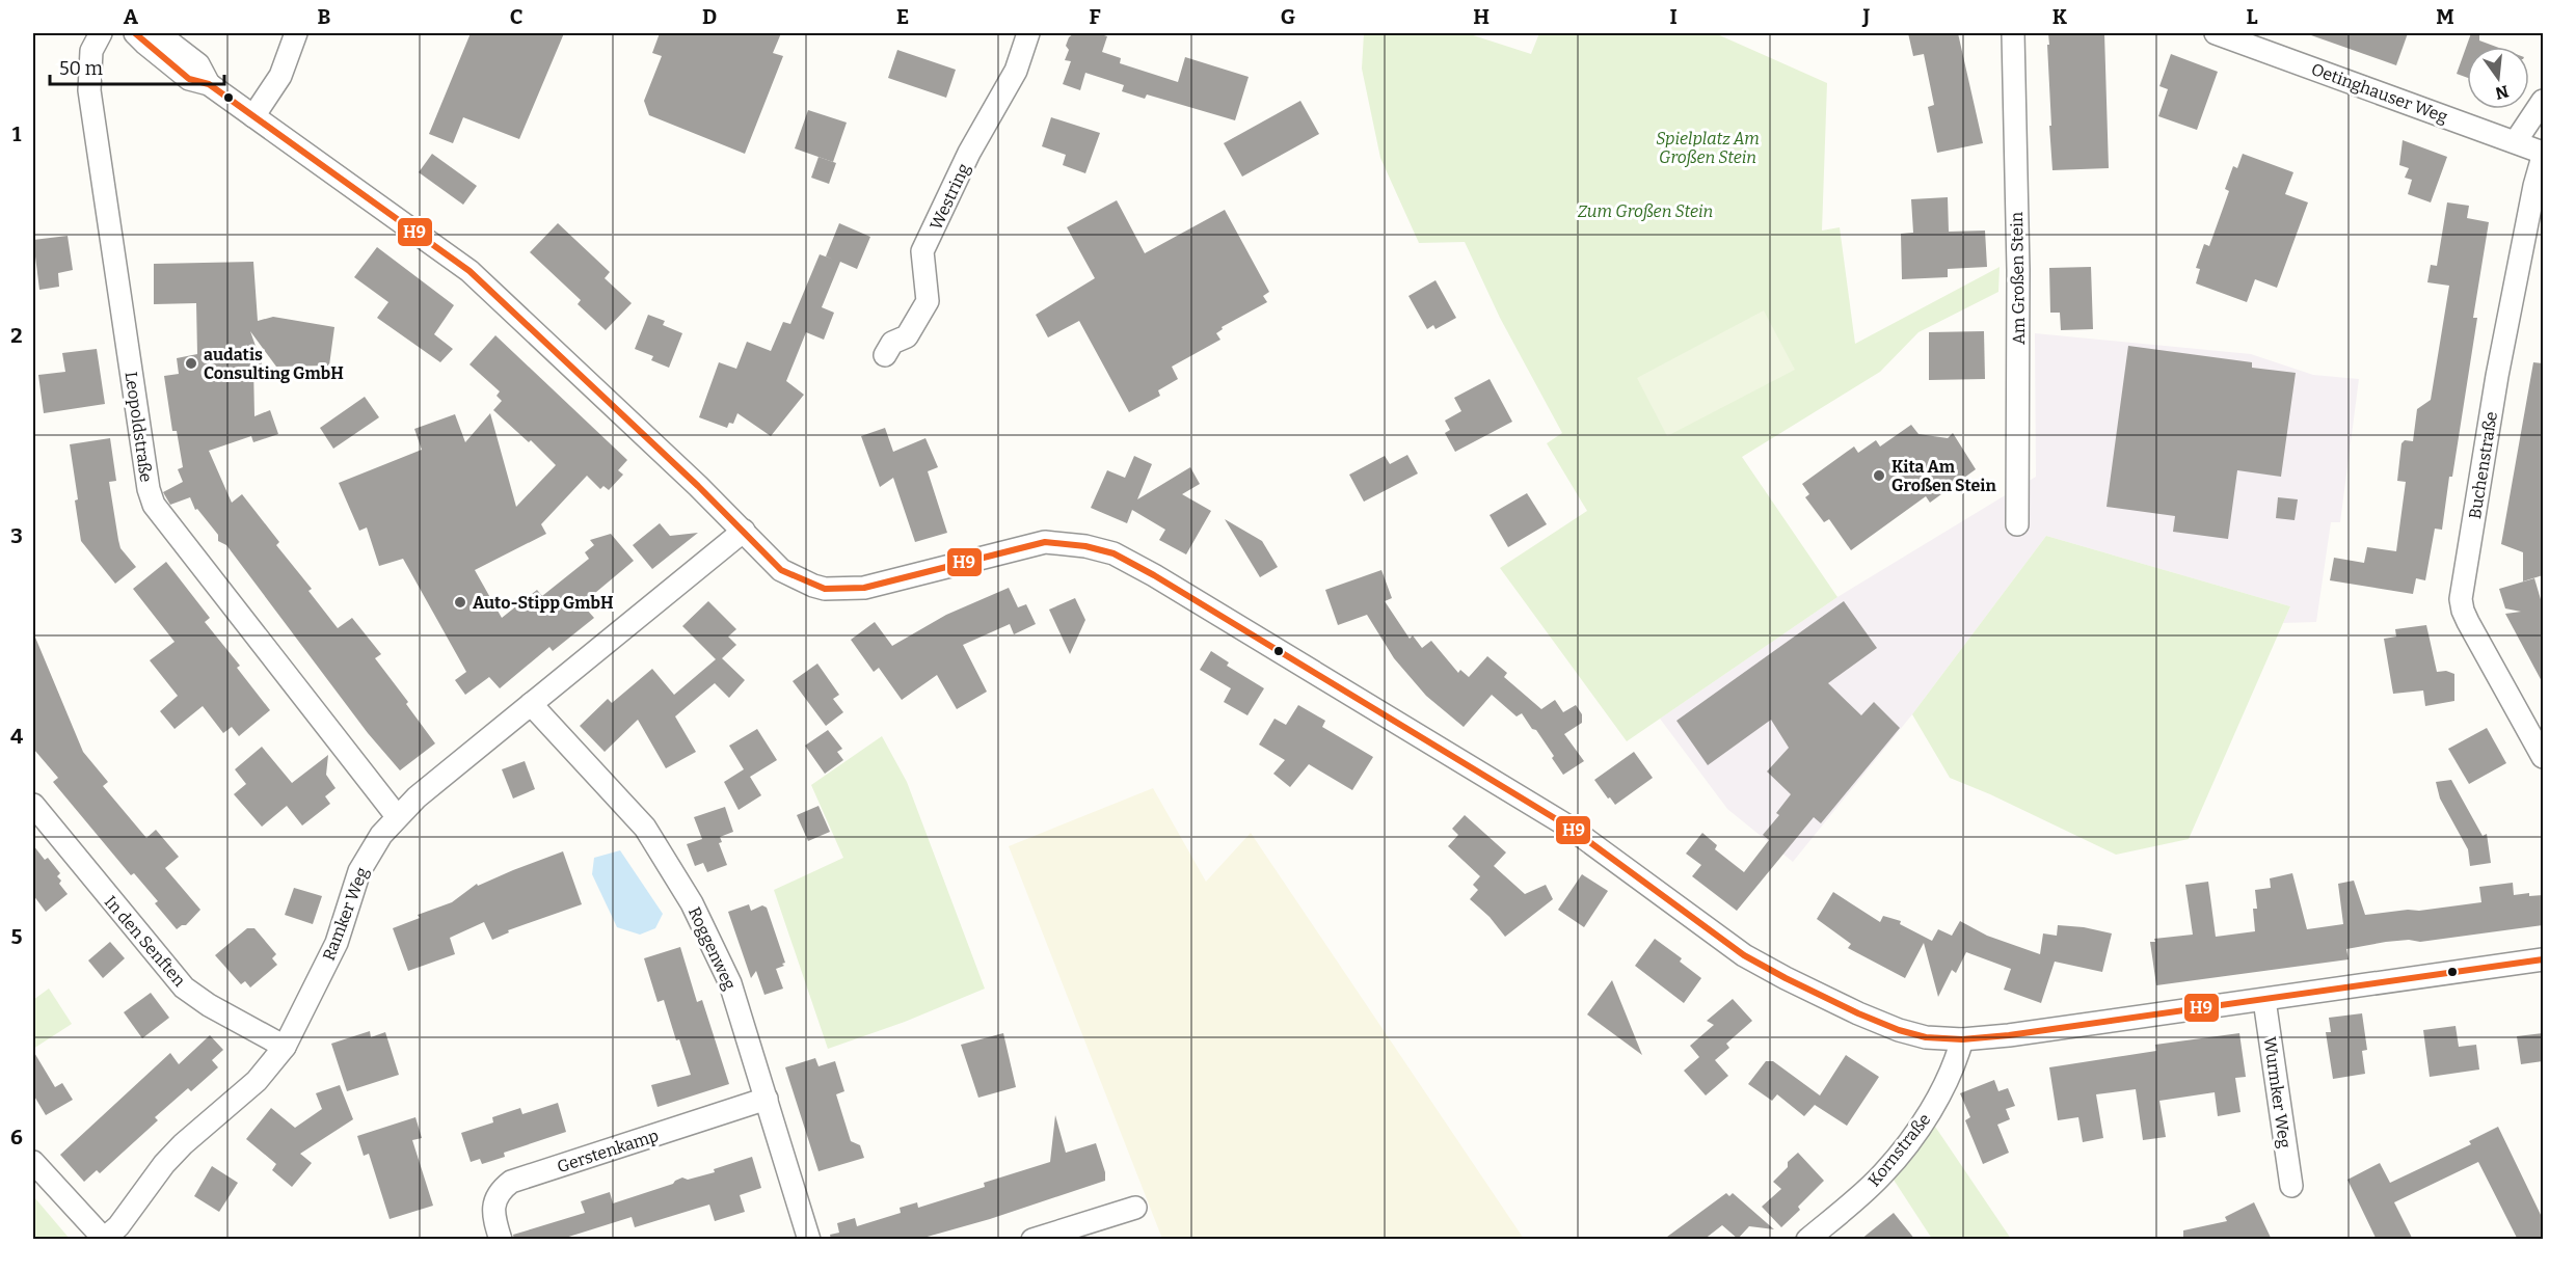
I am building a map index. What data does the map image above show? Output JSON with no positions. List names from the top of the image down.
{
  "streets": {
    "street": [
      "Oetinghauser Weg",
      "Westring",
      "Am Großen Stein",
      "Leopoldstraße",
      "Buchenstraße",
      "Ramker Weg",
      "In den Senften",
      "Roggenweg",
      "Wurmker Weg",
      "Kornstraße",
      "Gerstenkamp"
    ]
  },
  "crossings": [
    ["Oetinghauser Weg", "Buchenstraße"],
    ["Leopoldstraße", "Ramker Weg"],
    ["Ramker Weg", "In den Senften"],
    ["Ramker Weg", "Roggenweg"],
    ["Roggenweg", "Gerstenkamp"]
  ],
  "parks": ["Spielplatz Am Großen Stein", "Zum Großen Stein"],
  "places": ["audatis Consulting GmbH", "Kita Am Großen Stein", "Auto-Stipp GmbH"],
  "lines": ["transit line H9"],
  "scale_bar": "50 m",
  "north": "bottom",
  "grid": {
    "columns": [
      "A",
      "B",
      "C",
      "D",
      "E",
      "F",
      "G",
      "H",
      "I",
      "J",
      "K",
      "L",
      "M"
    ],
    "rows": [
      "1",
      "2",
      "3",
      "4",
      "5",
      "6"
    ]
  }
}
